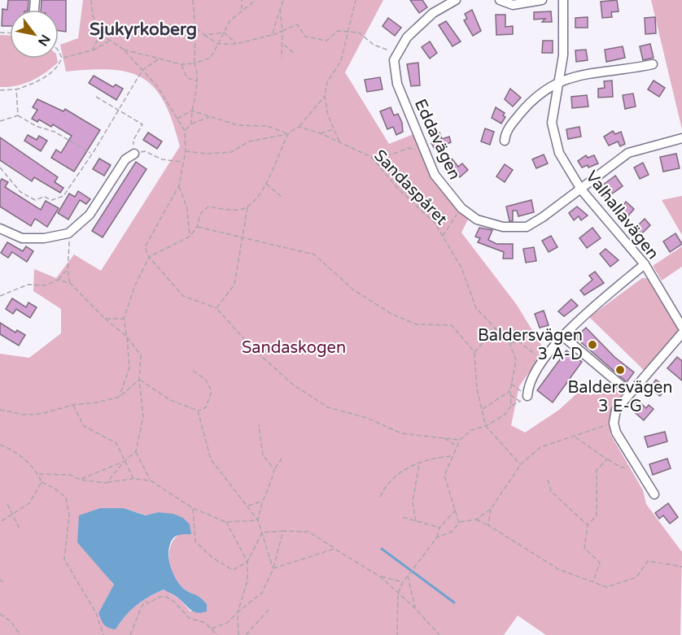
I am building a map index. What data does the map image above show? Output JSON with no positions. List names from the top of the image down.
{
  "streets": {
    "street": ["Eddavägen", "Valhallavägen"],
    "path": ["Sandaspåret"]
  },
  "crossings": [
    ["Eddavägen", "Valhallavägen"]
  ],
  "districts": ["Sjukyrkoberg"],
  "parks": ["Sandaskogen"],
  "places": ["Baldersvägen 3 A-D", "Baldersvägen 3 E-G"],
  "north": "bottom right"
}
